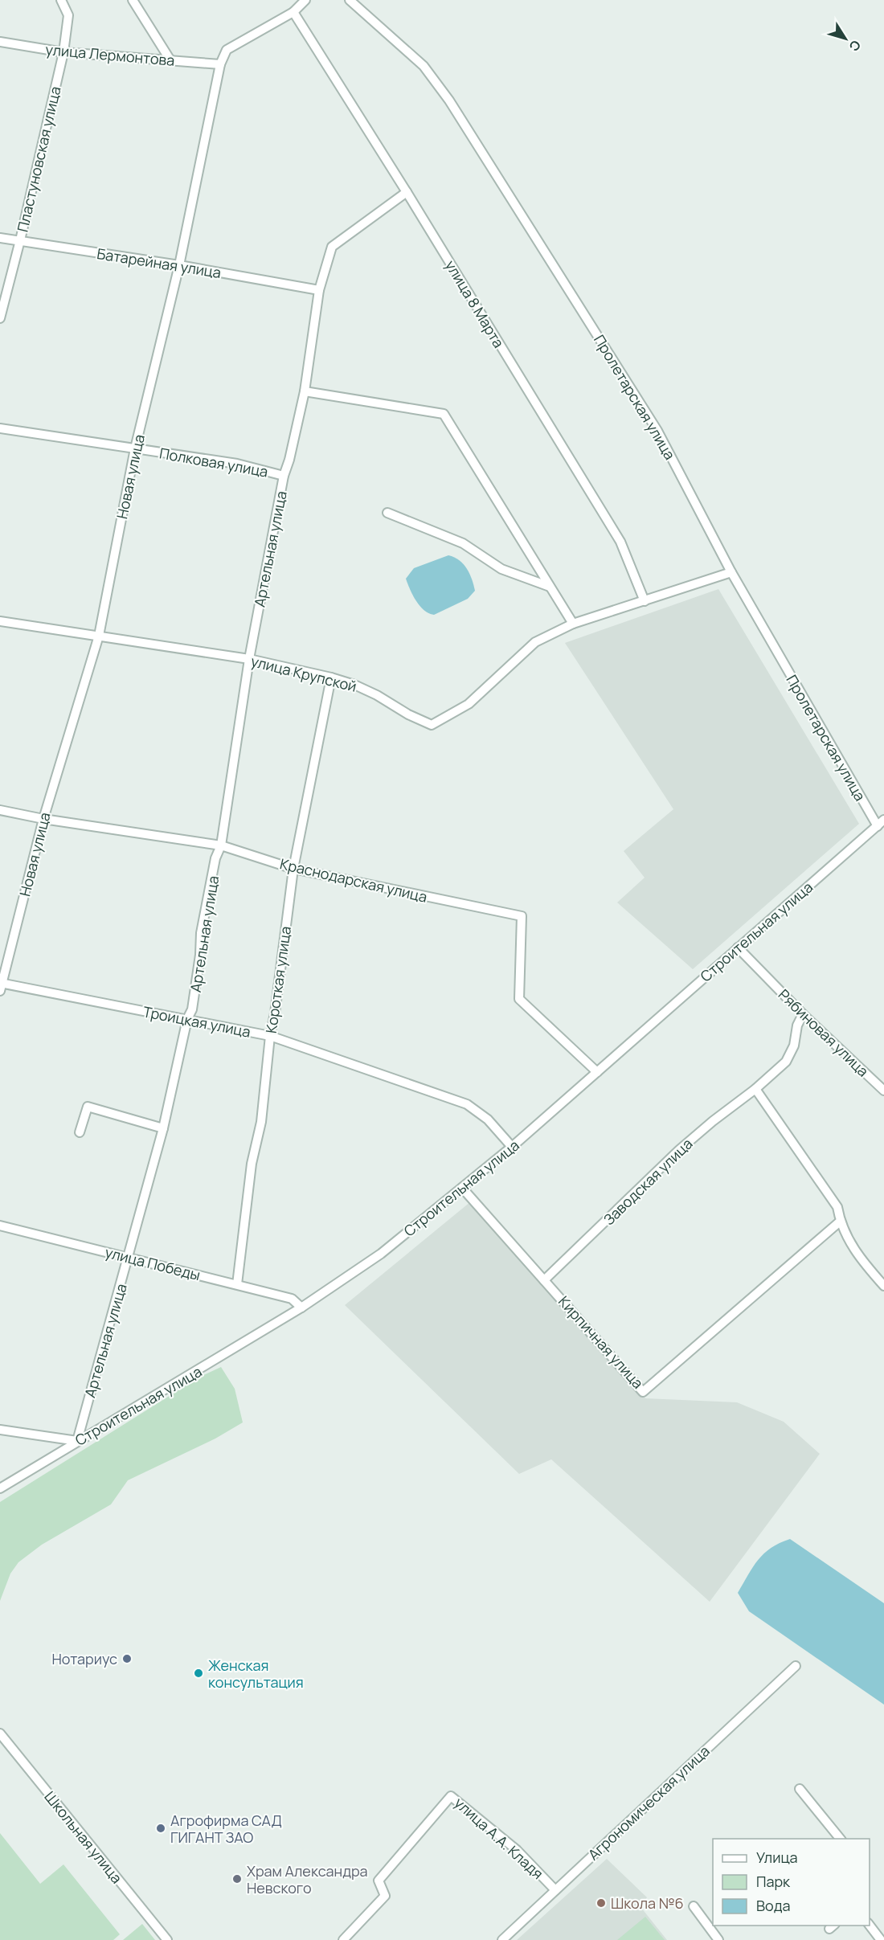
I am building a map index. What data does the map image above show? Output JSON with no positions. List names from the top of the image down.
{
  "streets": {
    "street": [
      "улица Лермонтова",
      "Пластуновская улица",
      "Батарейная улица",
      "улица 8 Марта",
      "Пролетарская улица",
      "Полковая улица",
      "Новая улица",
      "Артельная улица",
      "улица Крупской",
      "Краснодарская улица",
      "Строительная улица",
      "Короткая улица",
      "Троицкая улица",
      "Рябиновая улица",
      "Заводская улица",
      "улица Победы",
      "Кирпичная улица",
      "Агрономическая улица",
      "Школьная улица",
      "улица А.А. Кладя"
    ]
  },
  "crossings": [
    ["улица Лермонтова", "Пластуновская улица"],
    ["улица Лермонтова", "Новая улица"],
    ["Пластуновская улица", "Батарейная улица"],
    ["Батарейная улица", "Новая улица"],
    ["Батарейная улица", "Артельная улица"],
    ["улица 8 Марта", "Новая улица"],
    ["улица 8 Марта", "Артельная улица"],
    ["улица 8 Марта", "улица Крупской"],
    ["Пролетарская улица", "улица Крупской"],
    ["Пролетарская улица", "Строительная улица"],
    ["Полковая улица", "Новая улица"],
    ["Полковая улица", "Артельная улица"],
    ["Новая улица", "улица Крупской"],
    ["Новая улица", "Краснодарская улица"],
    ["Новая улица", "Троицкая улица"],
    ["Артельная улица", "улица Крупской"],
    ["Артельная улица", "Краснодарская улица"],
    ["Артельная улица", "Строительная улица"],
    ["Артельная улица", "Троицкая улица"],
    ["Артельная улица", "улица Победы"],
    ["улица Крупской", "Короткая улица"],
    ["Краснодарская улица", "Строительная улица"],
    ["Краснодарская улица", "Короткая улица"],
    ["Строительная улица", "Троицкая улица"],
    ["Строительная улица", "Рябиновая улица"],
    ["Строительная улица", "улица Победы"],
    ["Строительная улица", "Кирпичная улица"],
    ["Короткая улица", "Троицкая улица"],
    ["Короткая улица", "улица Победы"],
    ["Рябиновая улица", "Заводская улица"],
    ["Заводская улица", "Кирпичная улица"],
    ["Агрономическая улица", "улица А.А. Кладя"]
  ],
  "places": [
    "Нотариус",
    "Женская консультация",
    "Агрофирма САД ГИГАНТ ЗАО",
    "Храм Александра Невского",
    "Школа №6"
  ],
  "legend": ["Улица", "Парк", "Вода"],
  "north": "bottom right"
}
